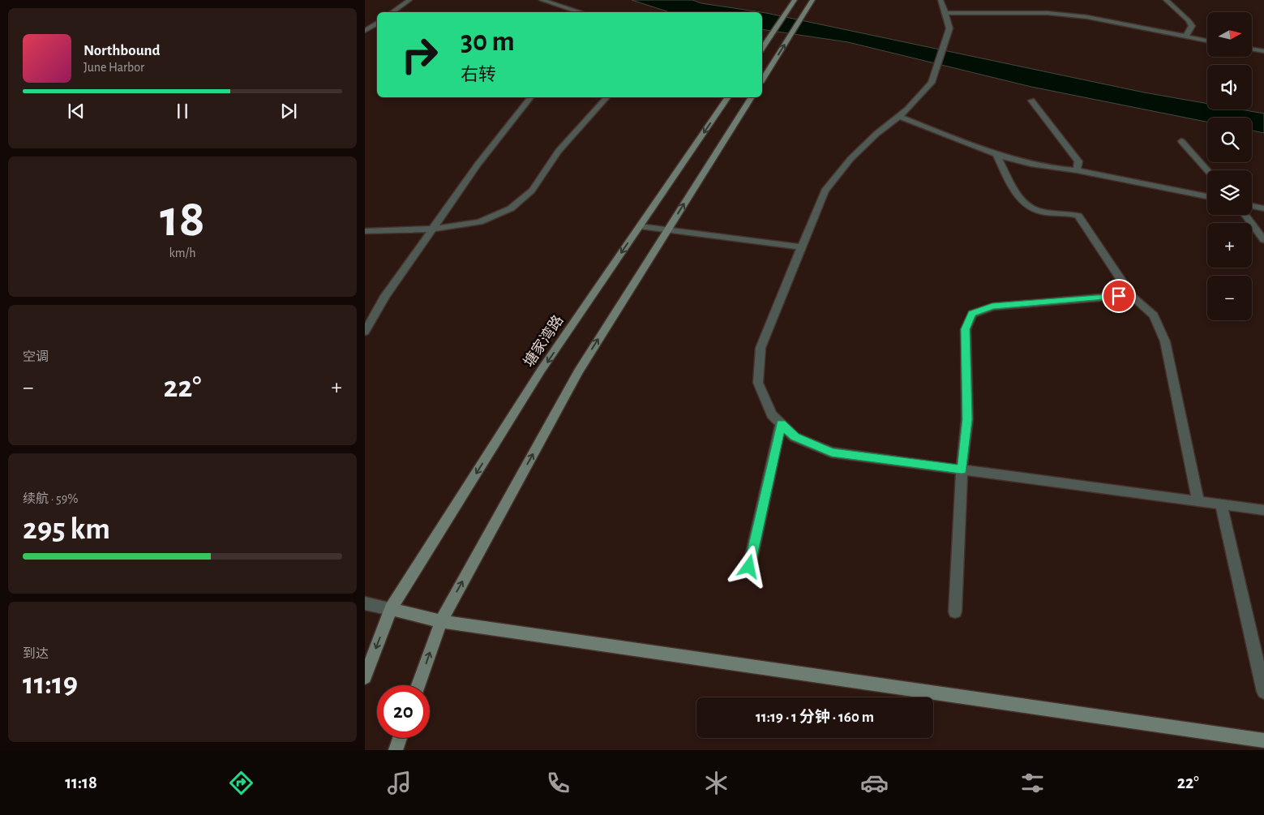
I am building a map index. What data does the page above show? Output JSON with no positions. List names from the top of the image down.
{
  "streets": {
    "main road": ["塘家湾路"]
  },
  "north": "right",
  "page": {
    "map_buttons": ["+", "−"],
    "turn": ["30 m", "右转"],
    "song": ["Northbound", "June Harbor"],
    "tile": [
      ["18", "km/h"],
      "空调",
      ["续航 · 59%", "295 km"],
      ["到达", "11:19"]
    ],
    "heat": ["−", "22°", "+"],
    "limit": "20",
    "trip": "11:19 · 1 分钟 · 160 m",
    "tabs": ["11:18", "22°"]
  }
}
